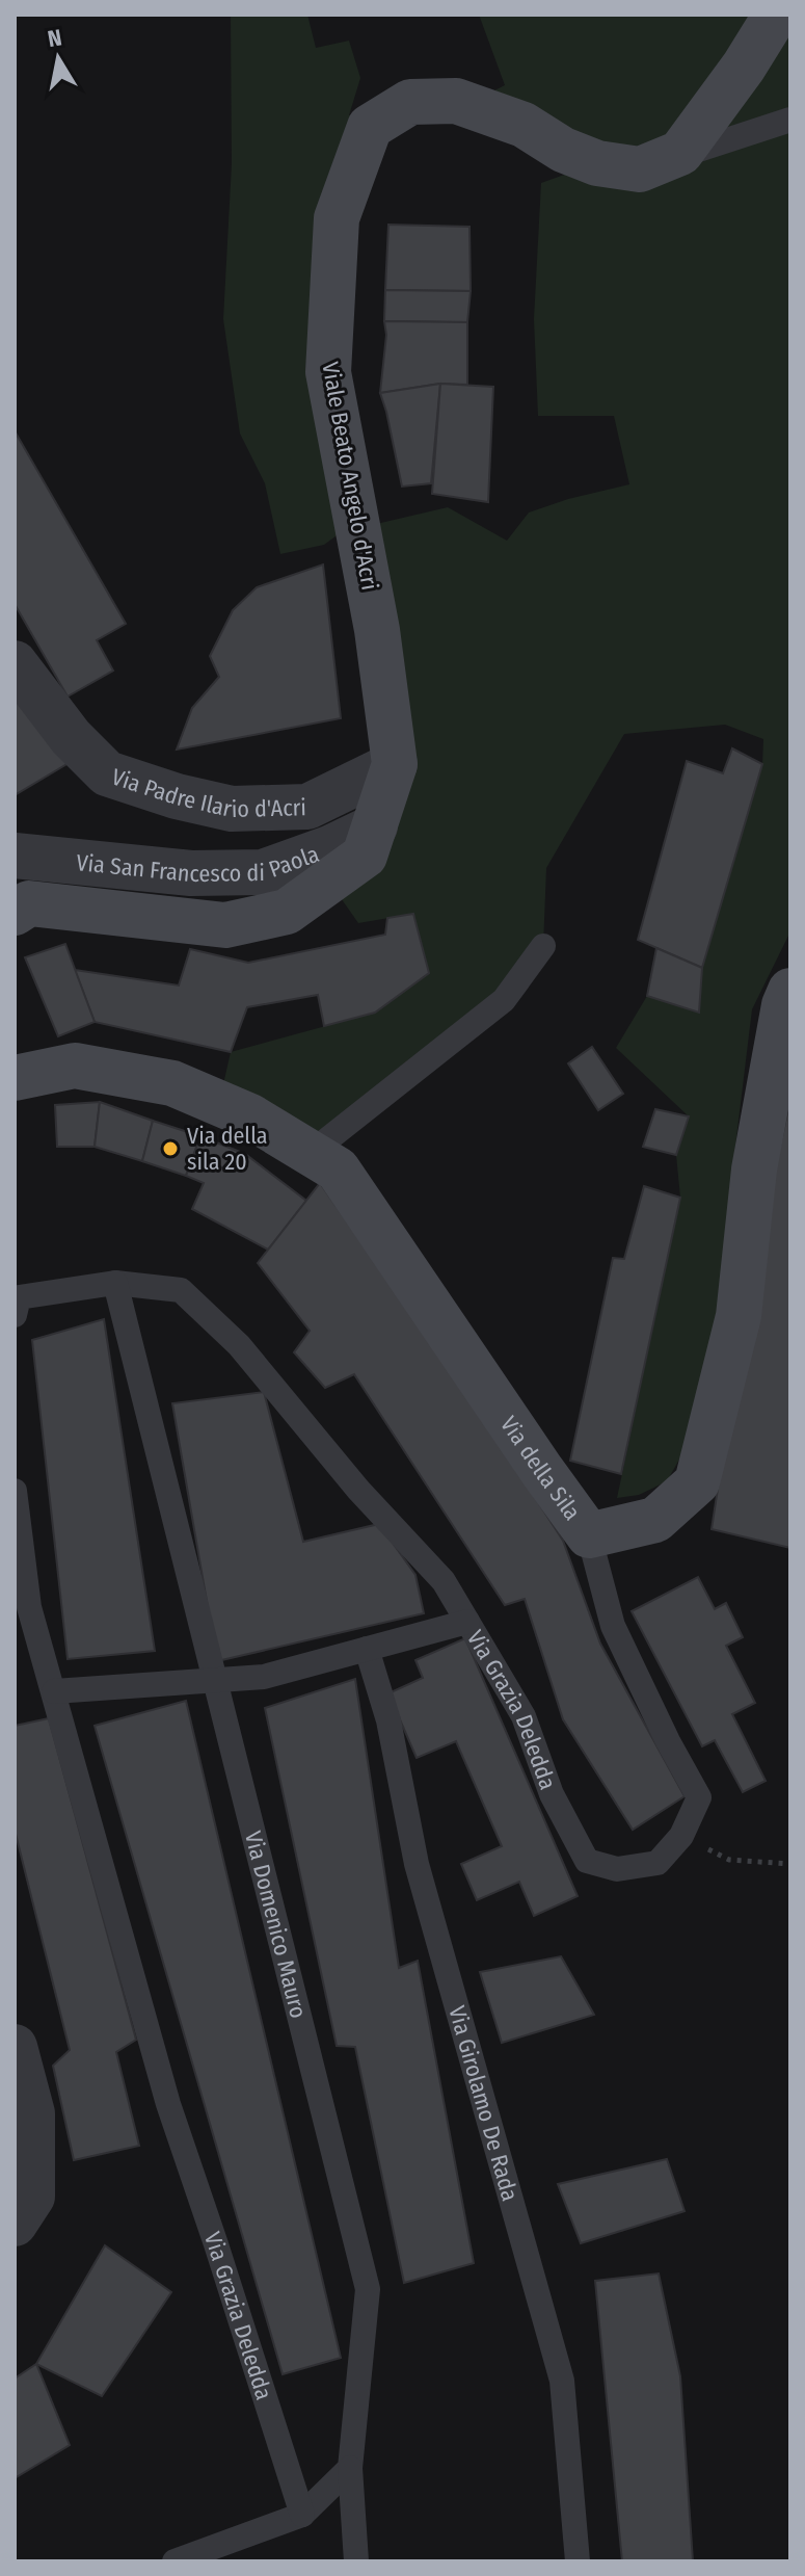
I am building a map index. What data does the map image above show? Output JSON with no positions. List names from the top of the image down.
{
  "streets": {
    "main road": ["Viale Beato Angelo d'Acri", "Via della Sila"],
    "street": ["Via Padre Ilario d'Acri", "Via San Francesco di Paola"],
    "lane": ["Via Grazia Deledda", "Via Domenico Mauro", "Via Girolamo De Rada"]
  },
  "crossings": [
    ["Viale Beato Angelo d'Acri", "Via Padre Ilario d'Acri"],
    ["Viale Beato Angelo d'Acri", "Via San Francesco di Paola"],
    ["Via della Sila", "Via Grazia Deledda"],
    ["Via Grazia Deledda", "Via Domenico Mauro"]
  ],
  "places": ["Via della sila 20"],
  "north": "top"
}
